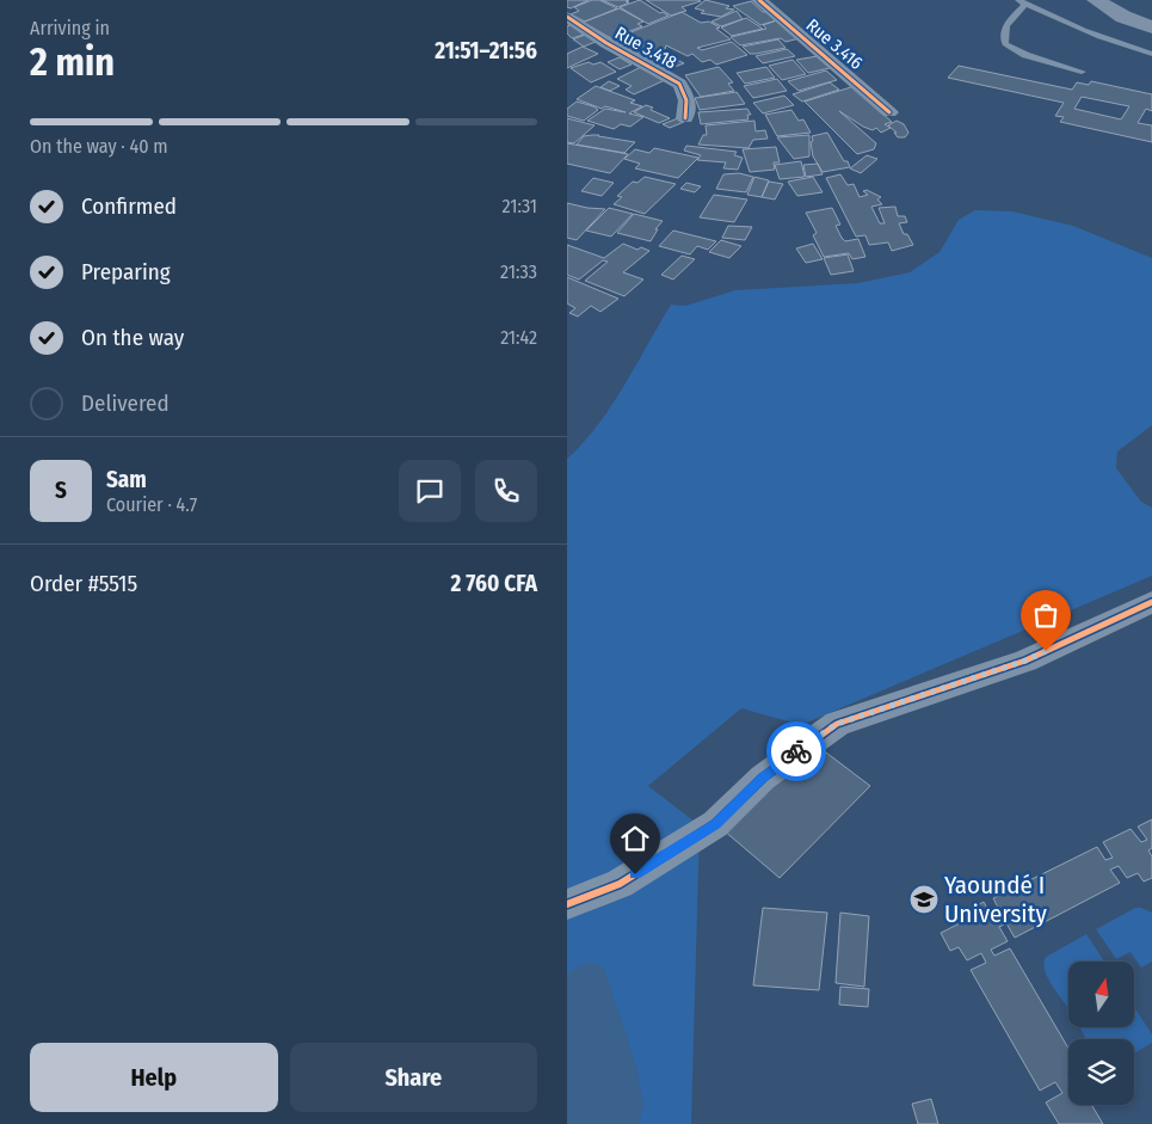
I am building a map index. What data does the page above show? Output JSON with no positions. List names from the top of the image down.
{
  "streets": {
    "street": ["Rue 3.416", "Rue 3.418"]
  },
  "places": {
    "school or university": ["Yaoundé I University"]
  },
  "north": "top",
  "page": {
    "heading": ["2 min", "Arriving in", "21:51–21:56"],
    "panel": [
      "Sam",
      "Courier · 4.7",
      "Order #5515",
      "2 760 CFA"
    ],
    "bar": "On the way · 40 m",
    "list": [
      ["Confirmed", "21:31"],
      ["Preparing", "21:33"],
      ["On the way", "21:42"],
      "Delivered"
    ],
    "round": "S",
    "buttons": ["Help", "Share"]
  }
}
